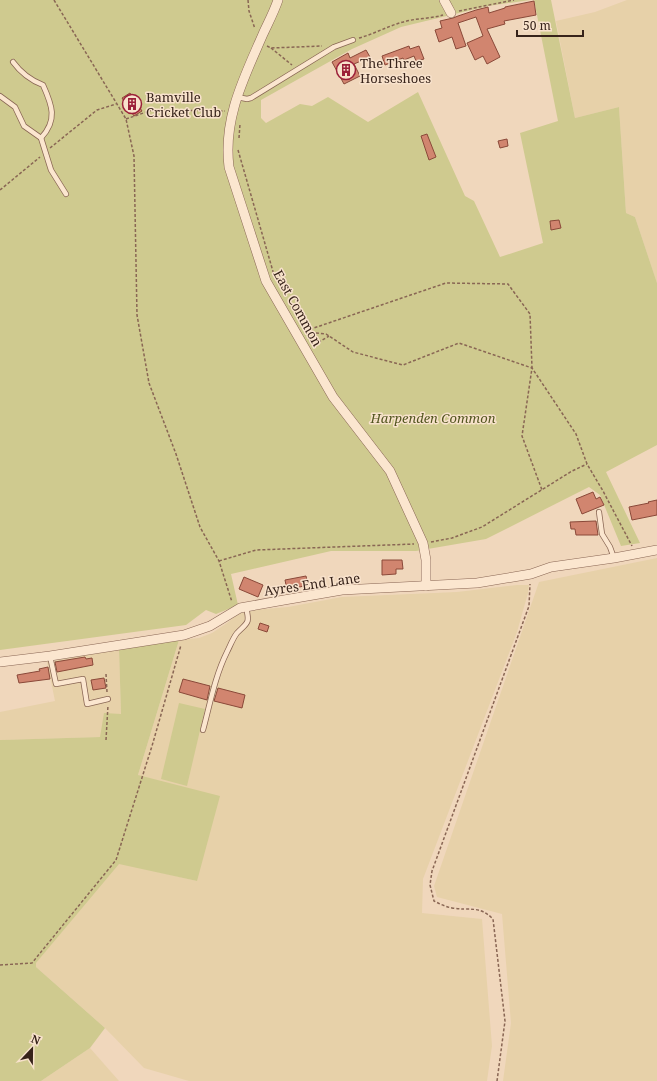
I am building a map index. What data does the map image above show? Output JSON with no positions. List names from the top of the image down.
{
  "streets": {
    "street": ["East Common", "Ayres End Lane"]
  },
  "crossings": [
    ["East Common", "Ayres End Lane"]
  ],
  "parks": ["Harpenden Common"],
  "places": {
    "building": ["The Three Horseshoes", "Bamville Cricket Club"]
  },
  "scale_bar": "50 m",
  "north": "top"
}
